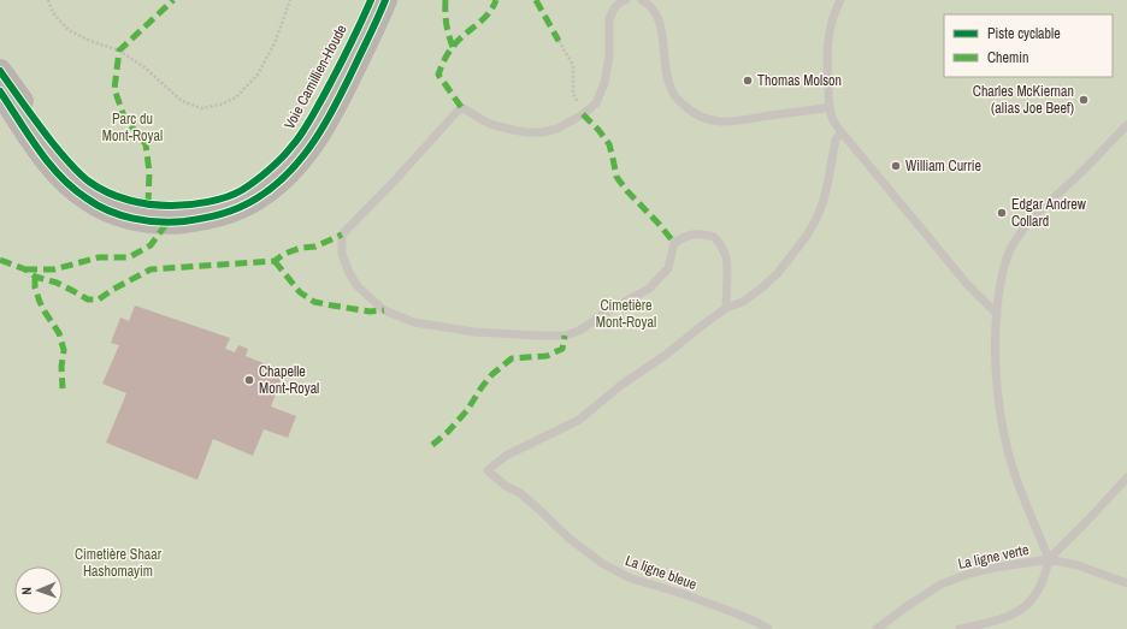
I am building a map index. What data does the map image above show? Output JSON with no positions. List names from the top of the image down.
{
  "streets": {
    "street": ["Voie Camillien-Houde"],
    "lane": ["La ligne verte", "La ligne bleue"]
  },
  "parks": ["Parc du Mont-Royal", "Cimetière Mont-Royal", "Cimetière Shaar Hashomayim"],
  "places": [
    "Thomas Molson",
    "Charles McKiernan (alias Joe Beef)",
    "William Currie",
    "Edgar Andrew Collard",
    "Chapelle Mont-Royal"
  ],
  "legend": ["Piste cyclable", "Chemin"],
  "north": "left"
}
